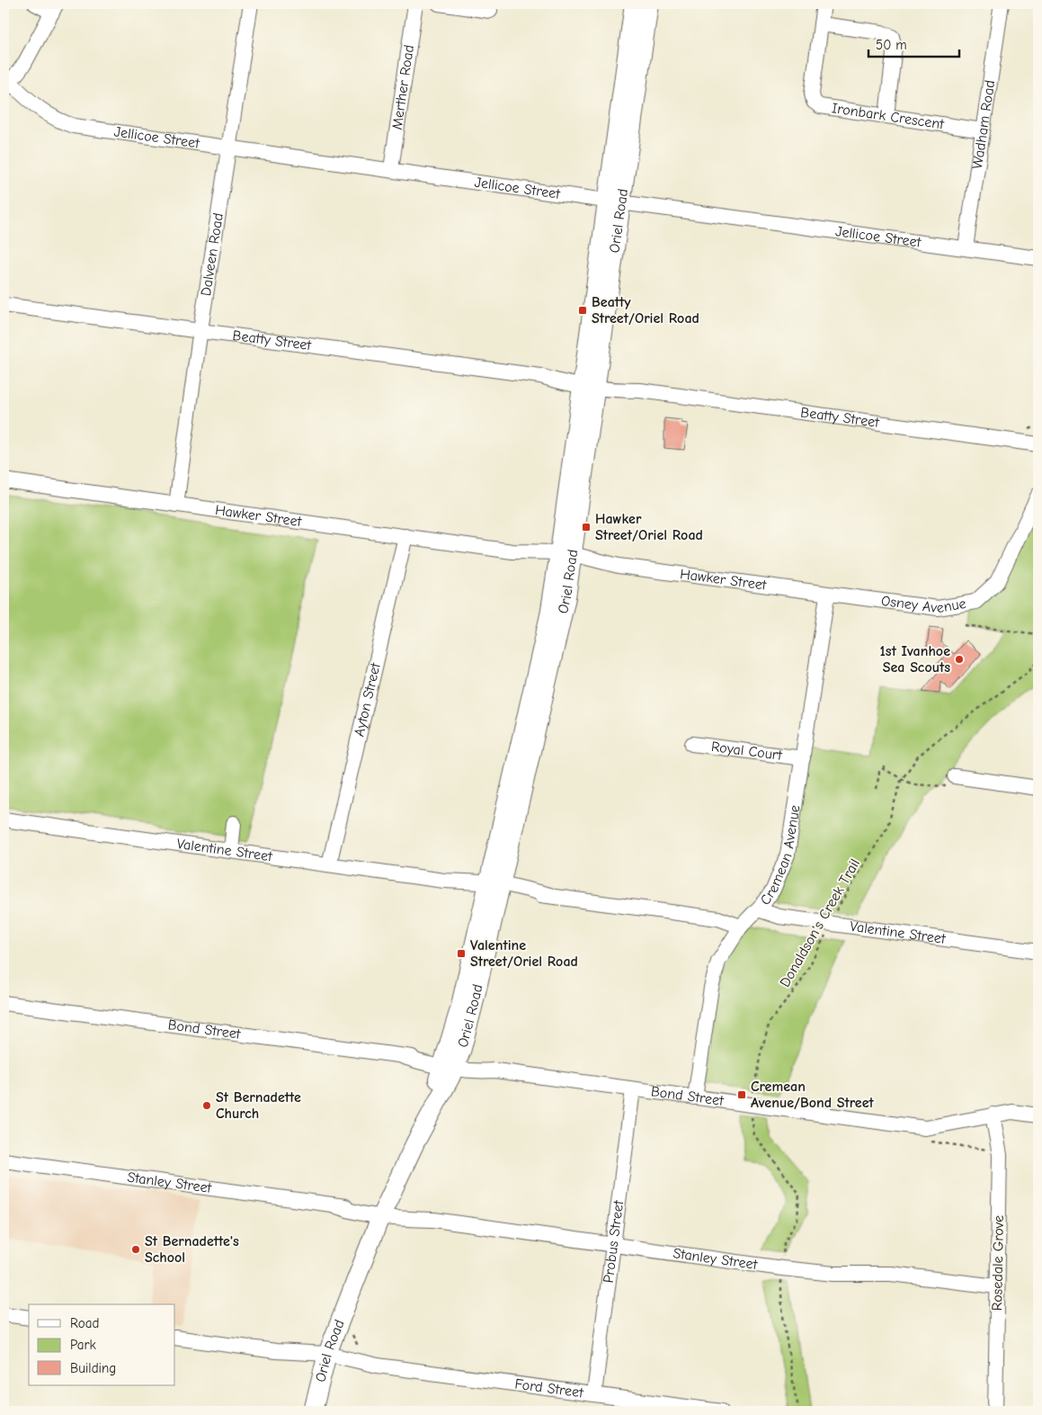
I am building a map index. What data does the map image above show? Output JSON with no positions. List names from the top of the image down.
{
  "streets": {
    "main road": ["Oriel Road"],
    "street": [
      "Merther Road",
      "Ironbark Crescent",
      "Wadham Road",
      "Jellicoe Street",
      "Dalveen Road",
      "Beatty Street",
      "Hawker Street",
      "Osney Avenue",
      "Ayton Street",
      "Royal Court",
      "Valentine Street",
      "Cremean Avenue",
      "Bond Street",
      "Stanley Street",
      "Probus Street",
      "Rosedale Grove",
      "Ford Street"
    ],
    "path": ["Donaldson's Creek Trail"]
  },
  "crossings": [
    ["Merther Road", "Jellicoe Street"],
    ["Ironbark Crescent", "Wadham Road"],
    ["Wadham Road", "Jellicoe Street"],
    ["Jellicoe Street", "Oriel Road"],
    ["Jellicoe Street", "Dalveen Road"],
    ["Oriel Road", "Beatty Street"],
    ["Oriel Road", "Hawker Street"],
    ["Oriel Road", "Valentine Street"],
    ["Oriel Road", "Bond Street"],
    ["Oriel Road", "Stanley Street"],
    ["Oriel Road", "Ford Street"],
    ["Dalveen Road", "Beatty Street"],
    ["Dalveen Road", "Hawker Street"],
    ["Hawker Street", "Osney Avenue"],
    ["Hawker Street", "Ayton Street"],
    ["Hawker Street", "Cremean Avenue"],
    ["Osney Avenue", "Cremean Avenue"],
    ["Ayton Street", "Valentine Street"],
    ["Royal Court", "Cremean Avenue"],
    ["Valentine Street", "Cremean Avenue"],
    ["Valentine Street", "Donaldson's Creek Trail"],
    ["Cremean Avenue", "Bond Street"],
    ["Donaldson's Creek Trail", "Bond Street"],
    ["Donaldson's Creek Trail", "Stanley Street"],
    ["Bond Street", "Probus Street"],
    ["Bond Street", "Rosedale Grove"],
    ["Stanley Street", "Probus Street"],
    ["Stanley Street", "Rosedale Grove"],
    ["Probus Street", "Ford Street"]
  ],
  "places": {
    "transit": [
      "Beatty Street/Oriel Road",
      "Hawker Street/Oriel Road",
      "Valentine Street/Oriel Road",
      "Cremean Avenue/Bond Street"
    ],
    "other": ["1st Ivanhoe Sea Scouts", "St Bernadette Church", "St Bernadette's School"]
  },
  "legend": ["Road", "Park", "Building"],
  "scale_bar": "50 m"
}
